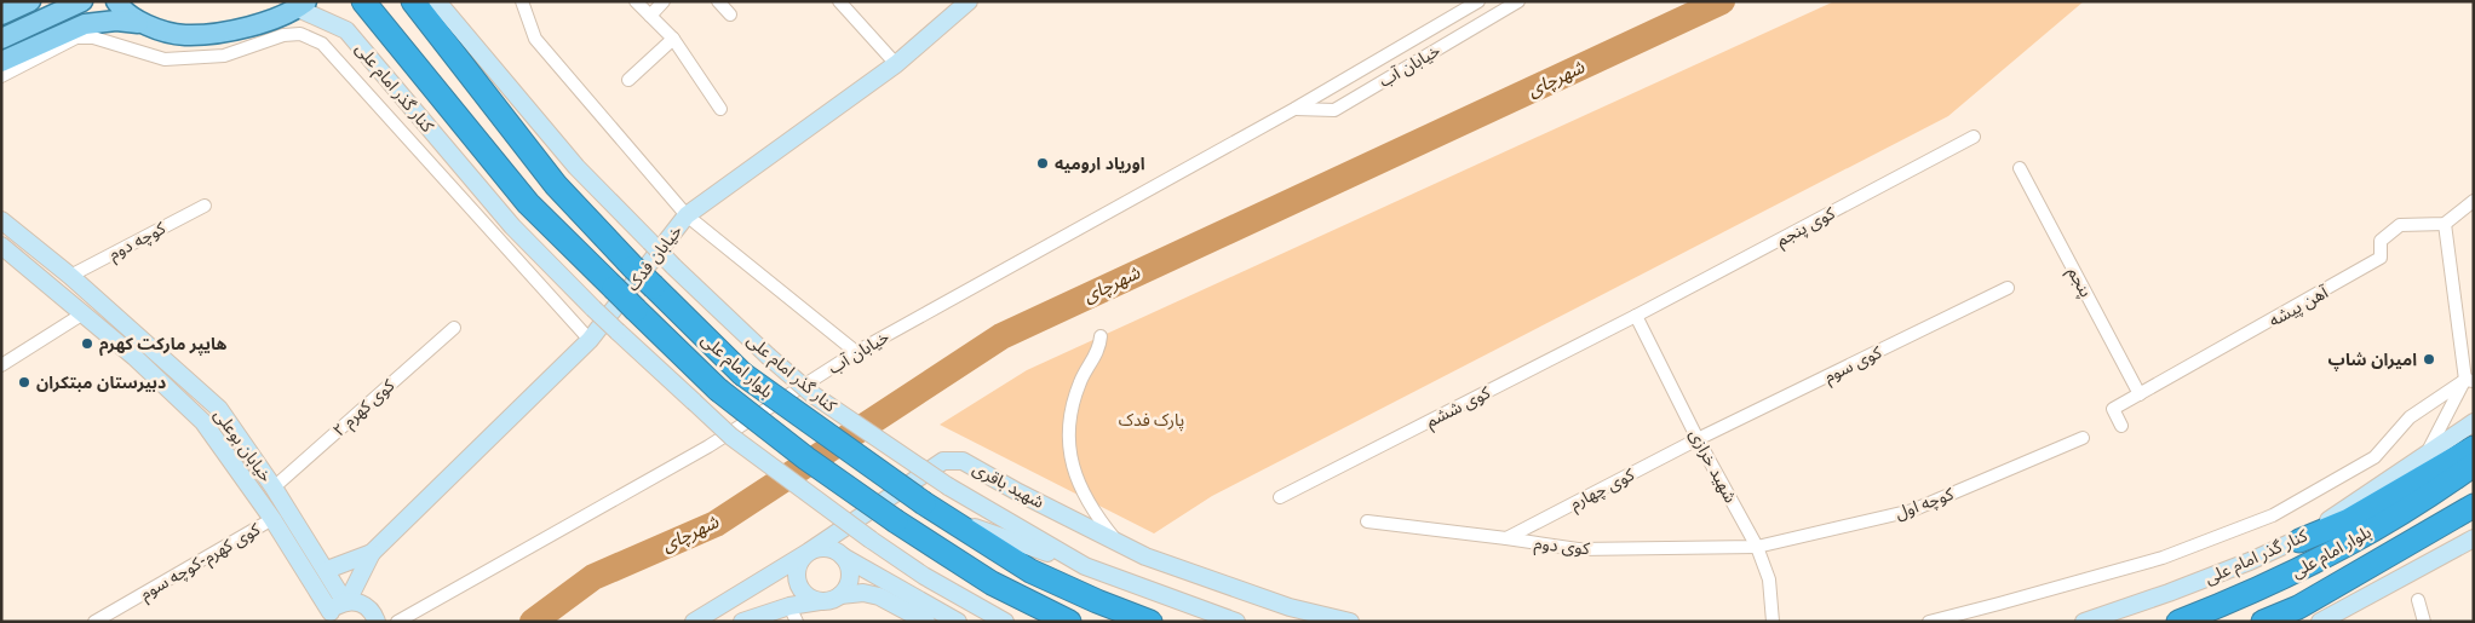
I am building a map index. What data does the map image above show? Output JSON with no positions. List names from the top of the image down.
{
  "streets": {
    "highway": ["بلوار امام علی"],
    "street": [
      "خیابان آب",
      "کنار گذر امام علی",
      "کوی پنجم",
      "کوچه دوم",
      "خیابان فدک",
      "پنجم",
      "آهن پیشه",
      "کوی سوم",
      "کوی ششم",
      "کوی کهرم ۲",
      "خیابان بوعلی",
      "شهید خرازی",
      "شهید باقری",
      "کوی چهارم",
      "کوچه اول",
      "کوی دوم",
      "کوی کهرم-کوچه سوم"
    ]
  },
  "crossings": [
    ["کوی پنجم", "کوی ششم"],
    ["کوی پنجم", "شهید خرازی"],
    ["کوچه دوم", "خیابان بوعلی"],
    ["خیابان فدک", "خیابان بوعلی"],
    ["پنجم", "آهن پیشه"],
    ["کوی سوم", "شهید خرازی"],
    ["کوی سوم", "کوی چهارم"],
    ["کوی ششم", "شهید خرازی"],
    ["کوی کهرم ۲", "خیابان بوعلی"],
    ["خیابان بوعلی", "کوی کهرم-کوچه سوم"],
    ["شهید خرازی", "کوی چهارم"],
    ["شهید خرازی", "کوچه اول"],
    ["شهید خرازی", "کوی دوم"],
    ["کوی چهارم", "کوی دوم"],
    ["کوچه اول", "کوی دوم"]
  ],
  "water": ["شهرچای"],
  "parks": ["پارک فدک"],
  "places": [
    "اوریاد ارومیه",
    "هایپر مارکت کهرم",
    "امیران شاپ",
    "دبیرستان مبتکران"
  ]
}
